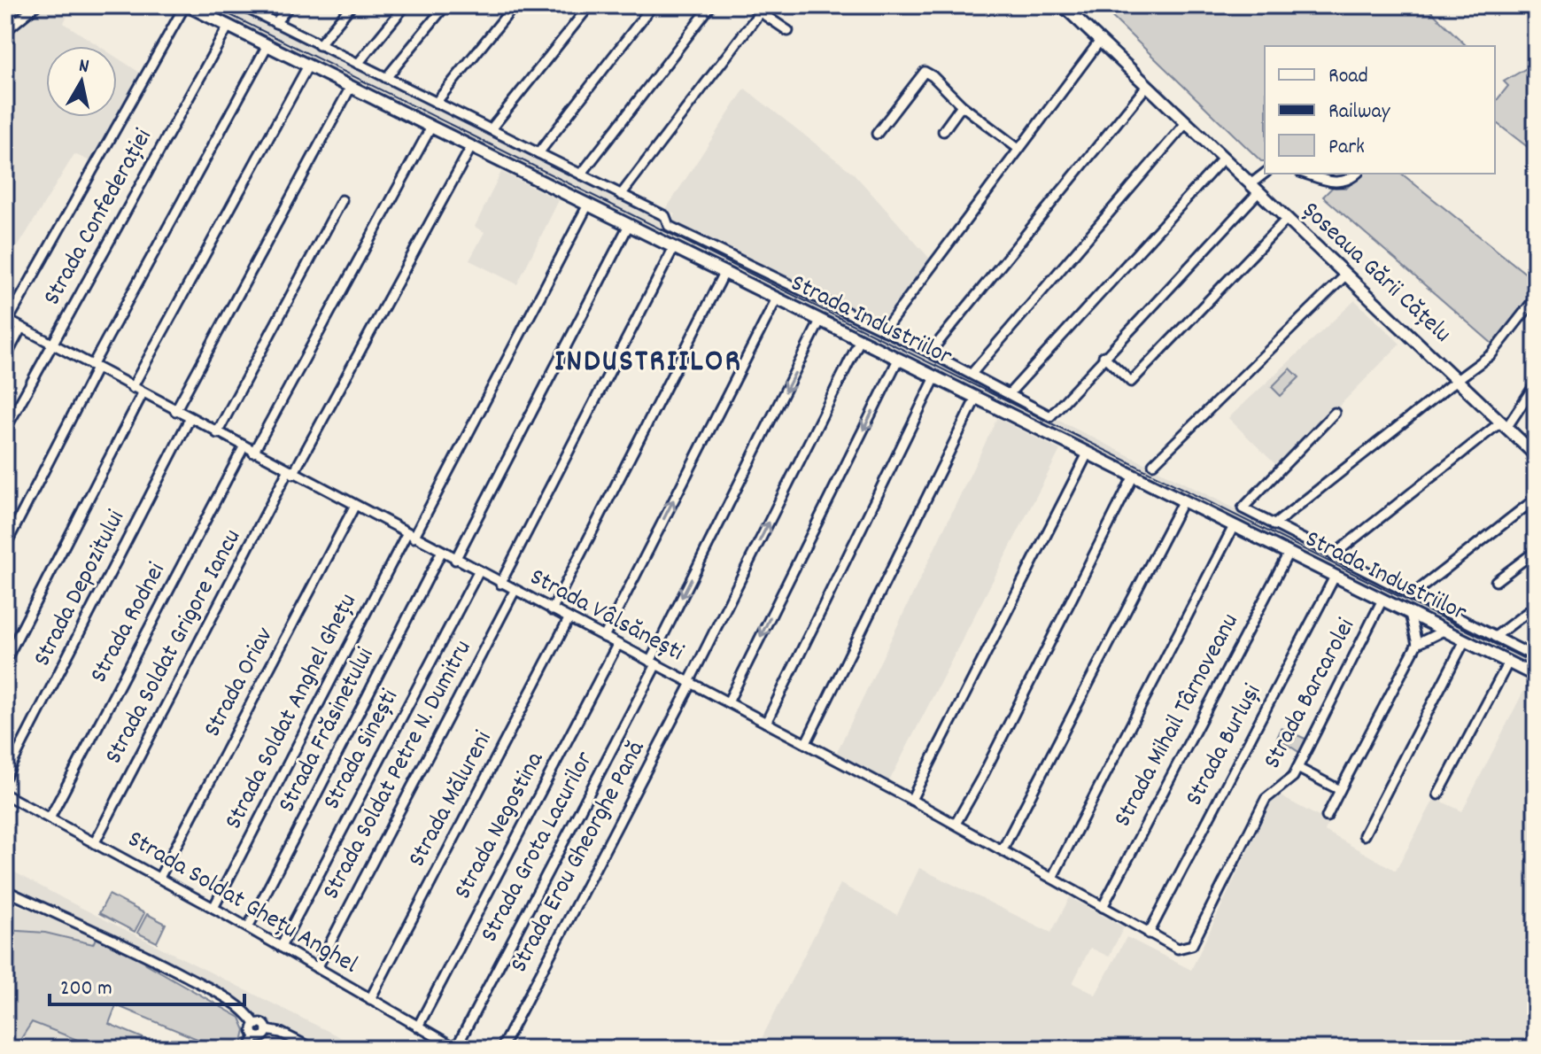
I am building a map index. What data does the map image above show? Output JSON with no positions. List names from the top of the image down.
{
  "streets": {
    "main road": ["Șoseaua Gării Cățelu", "Strada Industriilor"],
    "street": [
      "Strada Confederației",
      "Strada Depozitului",
      "Strada Vâlsănești",
      "Strada Rodnei",
      "Strada Soldat Grigore Iancu",
      "Strada Oriav",
      "Strada Barcarolei",
      "Strada Soldat Anghel Ghețu",
      "Strada Mihail Târnoveanu",
      "Strada Frăsinetului",
      "Strada Burluși",
      "Strada Sinești",
      "Strada Soldat Petre N. Dumitru",
      "Strada Mălureni",
      "Strada Negostina",
      "Strada Grota Lacurilor",
      "Strada Erou Gheorghe Pană",
      "Strada Soldat Ghețu Anghel"
    ]
  },
  "crossings": [
    ["Strada Confederației", "Strada Industriilor"],
    ["Strada Confederației", "Strada Vâlsănești"],
    ["Strada Industriilor", "Strada Soldat Grigore Iancu"],
    ["Strada Industriilor", "Strada Barcarolei"],
    ["Strada Industriilor", "Strada Soldat Anghel Ghețu"],
    ["Strada Industriilor", "Strada Mihail Târnoveanu"],
    ["Strada Industriilor", "Strada Burluși"],
    ["Strada Industriilor", "Strada Grota Lacurilor"],
    ["Strada Industriilor", "Strada Erou Gheorghe Pană"],
    ["Strada Depozitului", "Strada Vâlsănești"],
    ["Strada Vâlsănești", "Strada Rodnei"],
    ["Strada Vâlsănești", "Strada Soldat Grigore Iancu"],
    ["Strada Vâlsănești", "Strada Oriav"],
    ["Strada Vâlsănești", "Strada Barcarolei"],
    ["Strada Vâlsănești", "Strada Soldat Anghel Ghețu"],
    ["Strada Vâlsănești", "Strada Mihail Târnoveanu"],
    ["Strada Vâlsănești", "Strada Frăsinetului"],
    ["Strada Vâlsănești", "Strada Burluși"],
    ["Strada Vâlsănești", "Strada Sinești"],
    ["Strada Vâlsănești", "Strada Soldat Petre N. Dumitru"],
    ["Strada Vâlsănești", "Strada Mălureni"],
    ["Strada Vâlsănești", "Strada Negostina"],
    ["Strada Vâlsănești", "Strada Grota Lacurilor"],
    ["Strada Vâlsănești", "Strada Erou Gheorghe Pană"],
    ["Strada Rodnei", "Strada Soldat Ghețu Anghel"],
    ["Strada Soldat Grigore Iancu", "Strada Soldat Ghețu Anghel"],
    ["Strada Oriav", "Strada Soldat Ghețu Anghel"],
    ["Strada Soldat Anghel Ghețu", "Strada Soldat Ghețu Anghel"],
    ["Strada Frăsinetului", "Strada Soldat Ghețu Anghel"],
    ["Strada Sinești", "Strada Soldat Ghețu Anghel"],
    ["Strada Soldat Petre N. Dumitru", "Strada Soldat Ghețu Anghel"],
    ["Strada Mălureni", "Strada Soldat Ghețu Anghel"],
    ["Strada Negostina", "Strada Soldat Ghețu Anghel"],
    ["Strada Grota Lacurilor", "Strada Soldat Ghețu Anghel"]
  ],
  "districts": ["INDUSTRIILOR"],
  "legend": ["Road", "Railway", "Park"],
  "scale_bar": "200 m",
  "north": "top"
}
